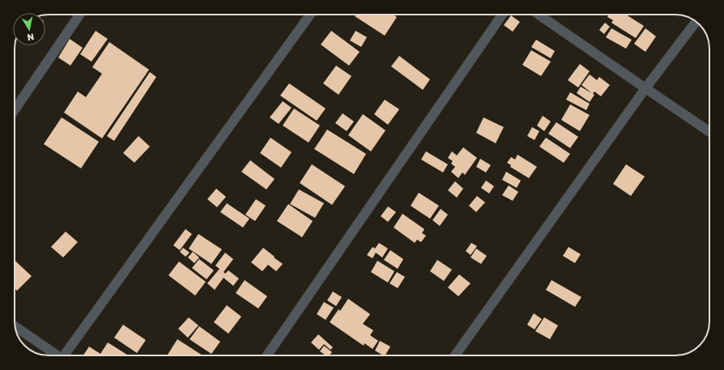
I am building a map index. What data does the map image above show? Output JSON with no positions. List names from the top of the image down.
{
  "north": "bottom"
}
